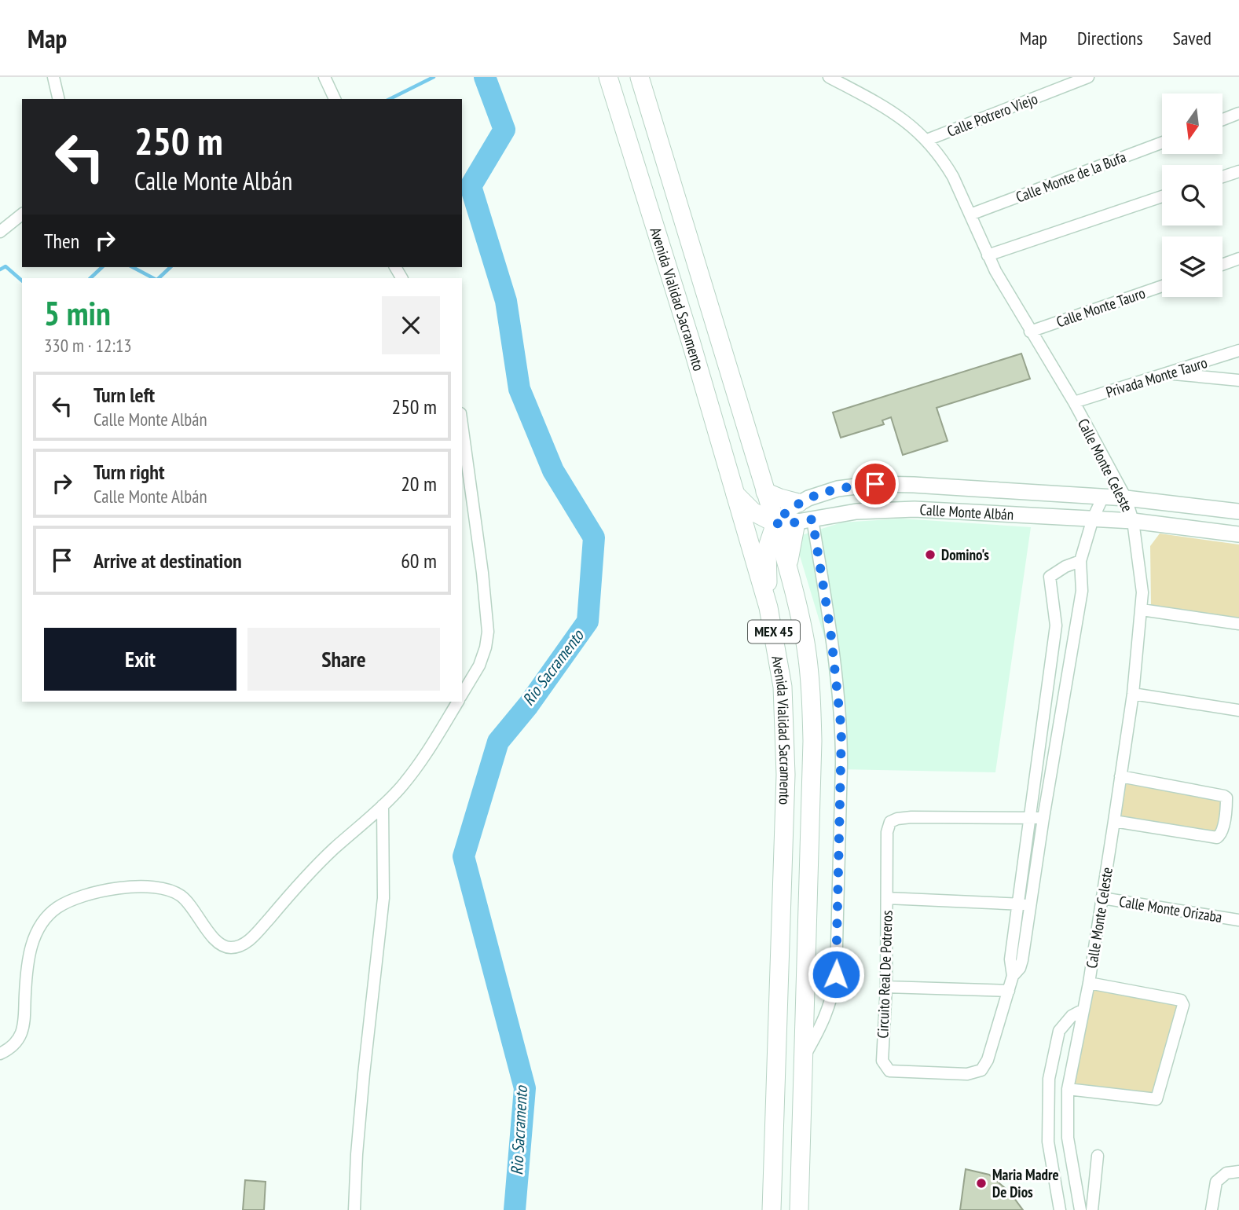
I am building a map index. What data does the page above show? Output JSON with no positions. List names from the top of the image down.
{
  "streets": {
    "highway": ["Avenida Vialidad Sacramento", "MEX 45"],
    "main road": ["Calle Monte Albán"],
    "street": [
      "Calle Potrero Viejo",
      "Calle Monte de la Bufa",
      "Calle Monte Tauro",
      "Privada Monte Tauro",
      "Calle Monte Celeste",
      "Calle Monte Orizaba",
      "Circuito Real De Potreros"
    ]
  },
  "crossings": [
    ["Calle Potrero Viejo", "Calle Monte Celeste"],
    ["Calle Monte de la Bufa", "Calle Monte Celeste"],
    ["Avenida Vialidad Sacramento", "Calle Monte Albán"],
    ["Calle Monte Tauro", "Calle Monte Celeste"],
    ["Privada Monte Tauro", "Calle Monte Celeste"],
    ["Calle Monte Celeste", "Calle Monte Albán"],
    ["Calle Monte Celeste", "Calle Monte Orizaba"],
    ["Calle Monte Albán", "Circuito Real De Potreros"]
  ],
  "water": ["Rio Sacramento"],
  "places": ["Domino's", "Maria Madre De Dios"],
  "north": "bottom",
  "page": {
    "header": "Map",
    "nav": ["Map", "Directions", "Saved"],
    "turn": ["250 m", "Calle Monte Albán"],
    "then": "Then",
    "heading": ["5 min", "330 m · 12:13"],
    "list": [
      {
        "name": "Turn left",
        "note": "Calle Monte Albán",
        "value": "250 m"
      },
      {
        "name": "Turn right",
        "note": "Calle Monte Albán",
        "value": "20 m"
      },
      {
        "name": "Arrive at destination",
        "value": "60 m"
      }
    ],
    "buttons": ["Exit", "Share"]
  }
}
